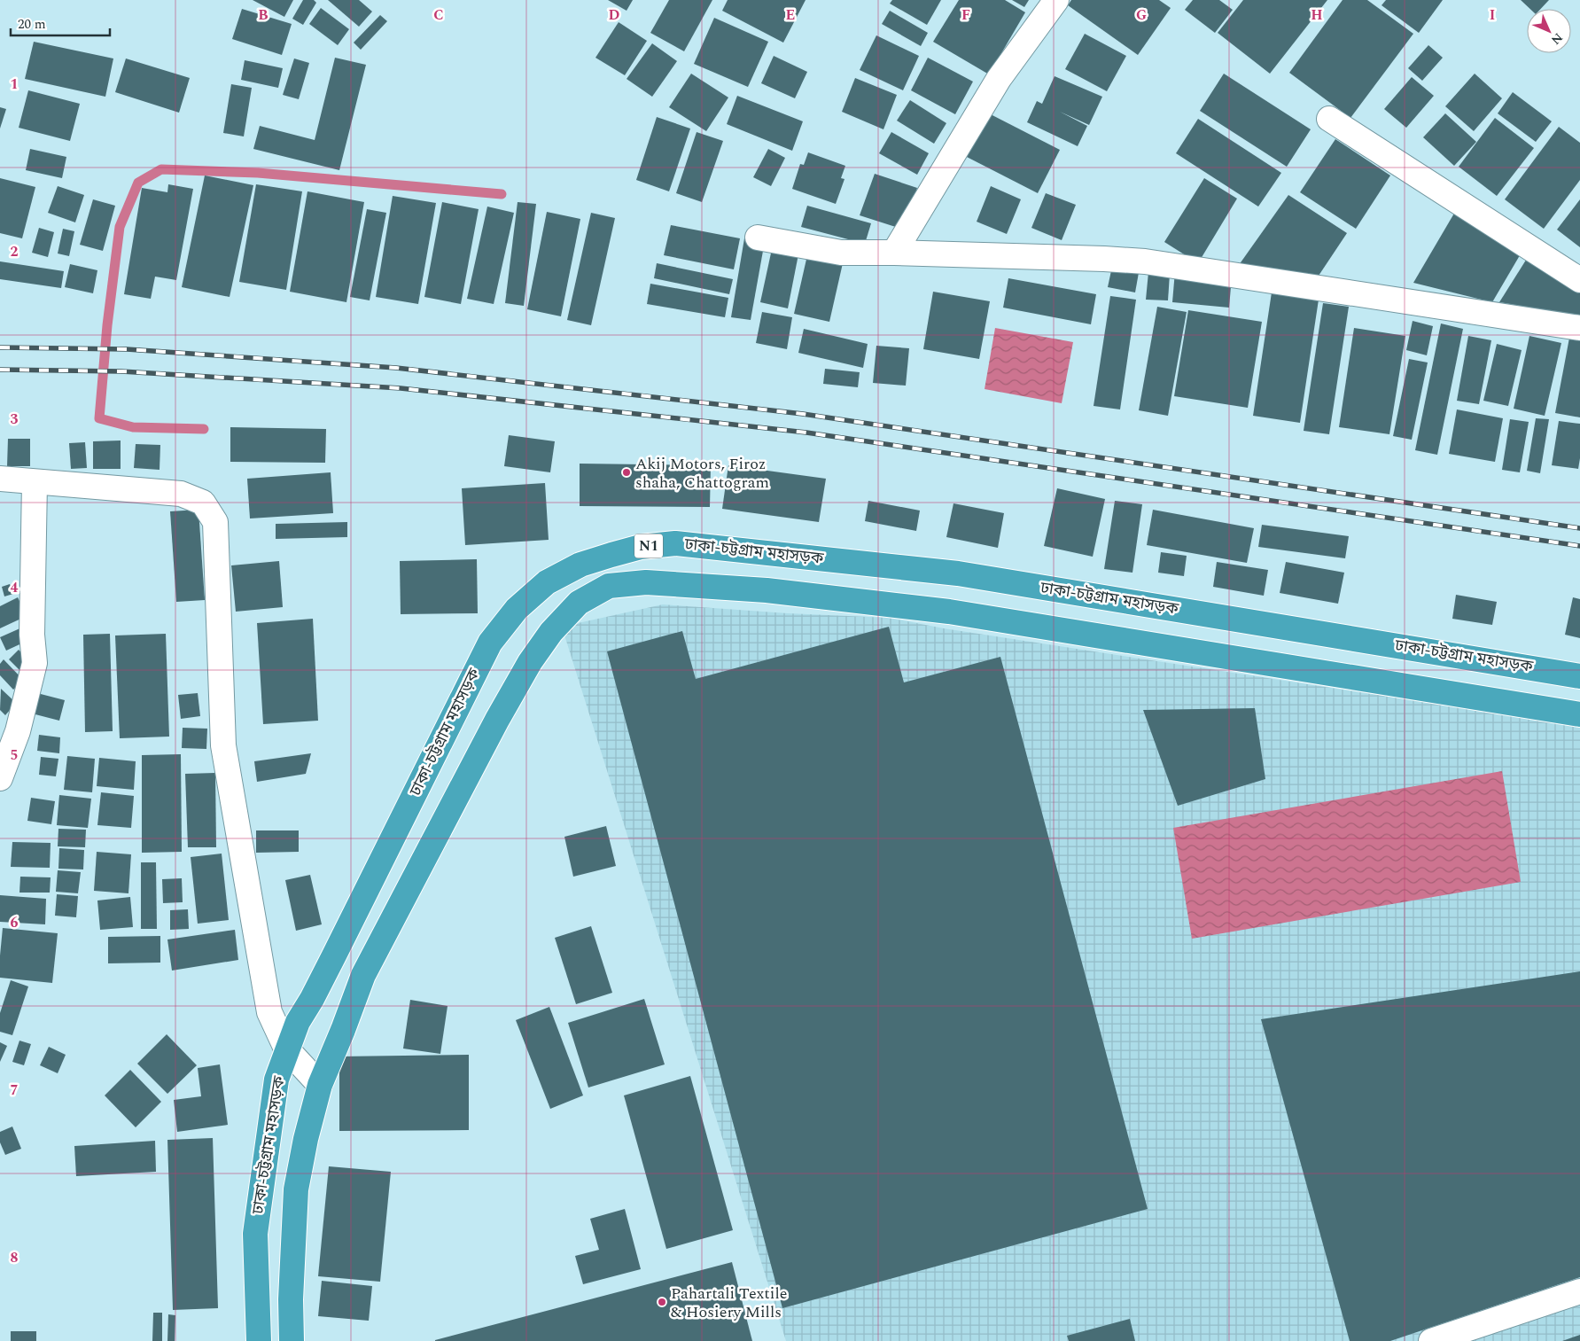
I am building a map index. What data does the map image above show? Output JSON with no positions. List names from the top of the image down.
{
  "streets": {
    "highway": ["N1", "ঢাকা-চট্টগ্রাম মহাসড়ক"]
  },
  "places": ["Akij Motors, Firoz shaha, Chattogram", "Pahartali Textile & Hosiery Mills"],
  "scale_bar": "20 m",
  "north": "bottom right",
  "grid": {
    "columns": [
      "B",
      "C",
      "D",
      "E",
      "F",
      "G",
      "H",
      "I"
    ],
    "rows": [
      "1",
      "2",
      "3",
      "4",
      "5",
      "6",
      "7",
      "8"
    ]
  }
}
